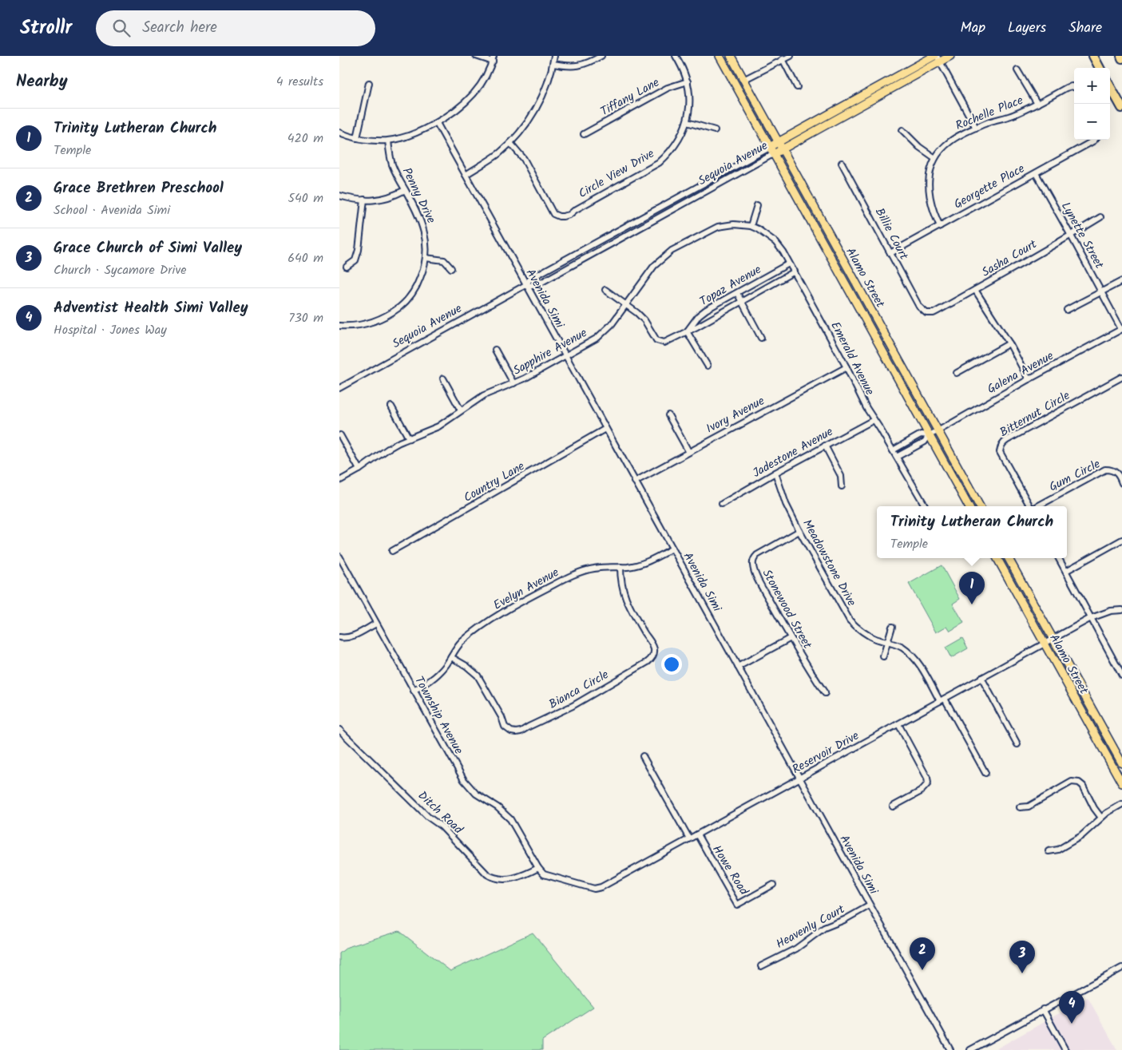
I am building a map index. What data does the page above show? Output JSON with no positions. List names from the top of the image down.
{
  "streets": {
    "main road": ["Sequoia Avenue", "Alamo Street"],
    "street": [
      "Tiffany Lane",
      "Rochelle Place",
      "Circle View Drive",
      "Georgette Place",
      "Penny Drive",
      "Billie Court",
      "Lynette Street",
      "Sasha Court",
      "Topaz Avenue",
      "Avenida Simi",
      "Sapphire Avenue",
      "Emerald Avenue",
      "Galena Avenue",
      "Bitternut Circle",
      "Ivory Avenue",
      "Jadestone Avenue",
      "Gum Circle",
      "Country Lane",
      "Meadowstone Drive",
      "Evelyn Avenue",
      "Stonewood Street",
      "Bianca Circle",
      "Township Avenue",
      "Reservoir Drive",
      "Ditch Road",
      "Howe Road",
      "Heavenly Court"
    ]
  },
  "crossings": [
    ["Tiffany Lane", "Circle View Drive"],
    ["Rochelle Place", "Georgette Place"],
    ["Sequoia Avenue", "Alamo Street"],
    ["Sequoia Avenue", "Avenida Simi"],
    ["Georgette Place", "Billie Court"],
    ["Georgette Place", "Lynette Street"],
    ["Billie Court", "Sasha Court"],
    ["Lynette Street", "Sasha Court"],
    ["Lynette Street", "Galena Avenue"],
    ["Alamo Street", "Galena Avenue"],
    ["Alamo Street", "Reservoir Drive"],
    ["Topaz Avenue", "Sapphire Avenue"],
    ["Topaz Avenue", "Emerald Avenue"],
    ["Avenida Simi", "Sapphire Avenue"],
    ["Avenida Simi", "Ivory Avenue"],
    ["Avenida Simi", "Country Lane"],
    ["Avenida Simi", "Evelyn Avenue"],
    ["Avenida Simi", "Reservoir Drive"],
    ["Avenida Simi", "Heavenly Court"],
    ["Sapphire Avenue", "Emerald Avenue"],
    ["Emerald Avenue", "Galena Avenue"],
    ["Emerald Avenue", "Ivory Avenue"],
    ["Emerald Avenue", "Jadestone Avenue"],
    ["Jadestone Avenue", "Meadowstone Drive"],
    ["Meadowstone Drive", "Stonewood Street"],
    ["Meadowstone Drive", "Reservoir Drive"],
    ["Evelyn Avenue", "Bianca Circle"],
    ["Evelyn Avenue", "Township Avenue"],
    ["Township Avenue", "Reservoir Drive"],
    ["Township Avenue", "Ditch Road"],
    ["Reservoir Drive", "Ditch Road"],
    ["Reservoir Drive", "Howe Road"]
  ],
  "page": {
    "header": "Strollr",
    "search": "Search here",
    "nav": ["Map", "Layers", "Share"],
    "heading": ["Nearby", "4 results"],
    "map_buttons": ["+", "−"],
    "list": [
      {
        "mark": "1",
        "name": "Trinity Lutheran Church",
        "note": "Temple",
        "value": "420 m"
      },
      {
        "mark": "2",
        "name": "Grace Brethren Preschool",
        "note": "School · Avenida Simi",
        "value": "540 m"
      },
      {
        "mark": "3",
        "name": "Grace Church of Simi Valley",
        "note": "Church · Sycamore Drive",
        "value": "640 m"
      },
      {
        "mark": "4",
        "name": "Adventist Health Simi Valley",
        "note": "Hospital · Jones Way",
        "value": "730 m"
      }
    ],
    "popup": ["Trinity Lutheran Church", "Temple"],
    "pins": [
      "1",
      "2",
      "3",
      "4"
    ]
  }
}
